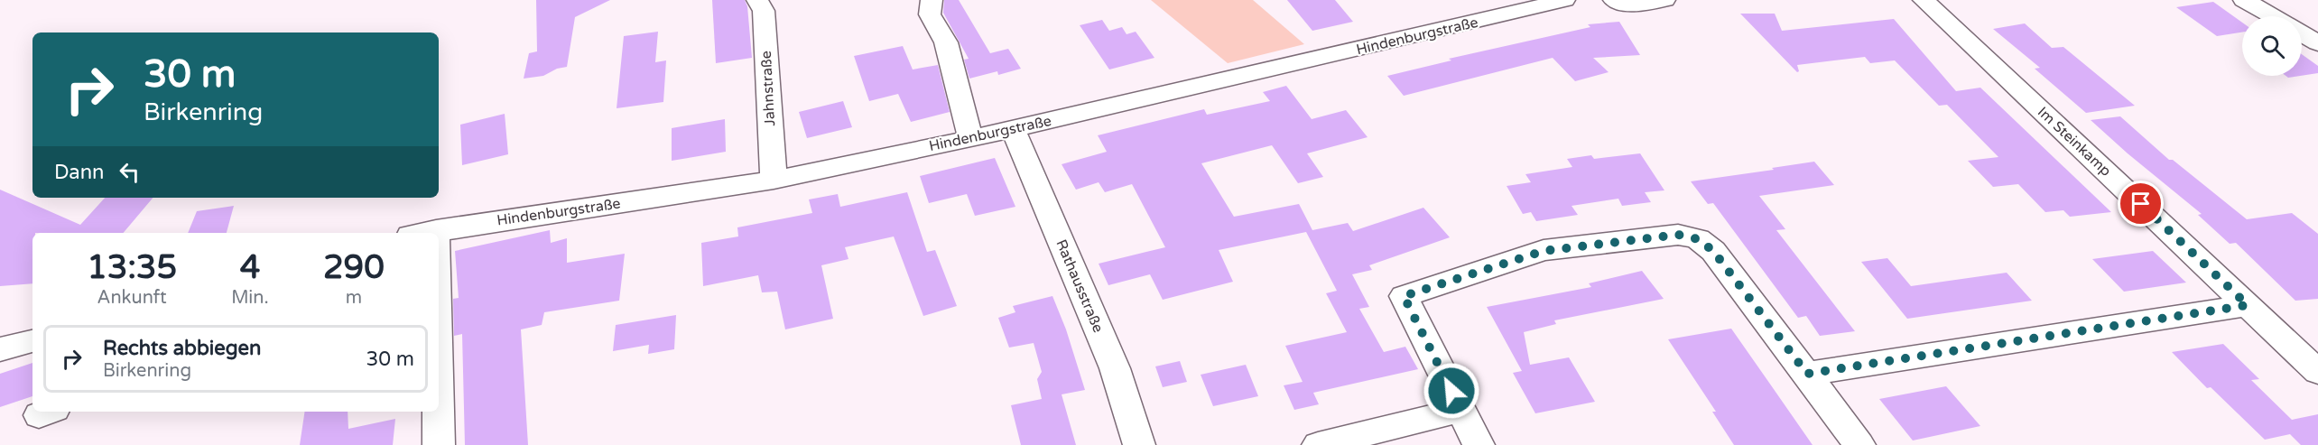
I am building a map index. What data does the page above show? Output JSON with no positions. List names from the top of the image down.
{
  "streets": {
    "street": [
      "Hindenburgstraße",
      "Jahnstraße",
      "Im Steinkamp",
      "Rathausstraße"
    ]
  },
  "crossings": [
    ["Hindenburgstraße", "Jahnstraße"],
    ["Hindenburgstraße", "Rathausstraße"]
  ],
  "page": {
    "turn": ["30 m", "Birkenring"],
    "then": "Dann",
    "eta": [
      "13:35",
      "Ankunft",
      "4",
      "Min.",
      "290",
      "m"
    ],
    "list": [
      {
        "name": "Rechts abbiegen",
        "note": "Birkenring",
        "value": "30 m"
      }
    ]
  }
}
